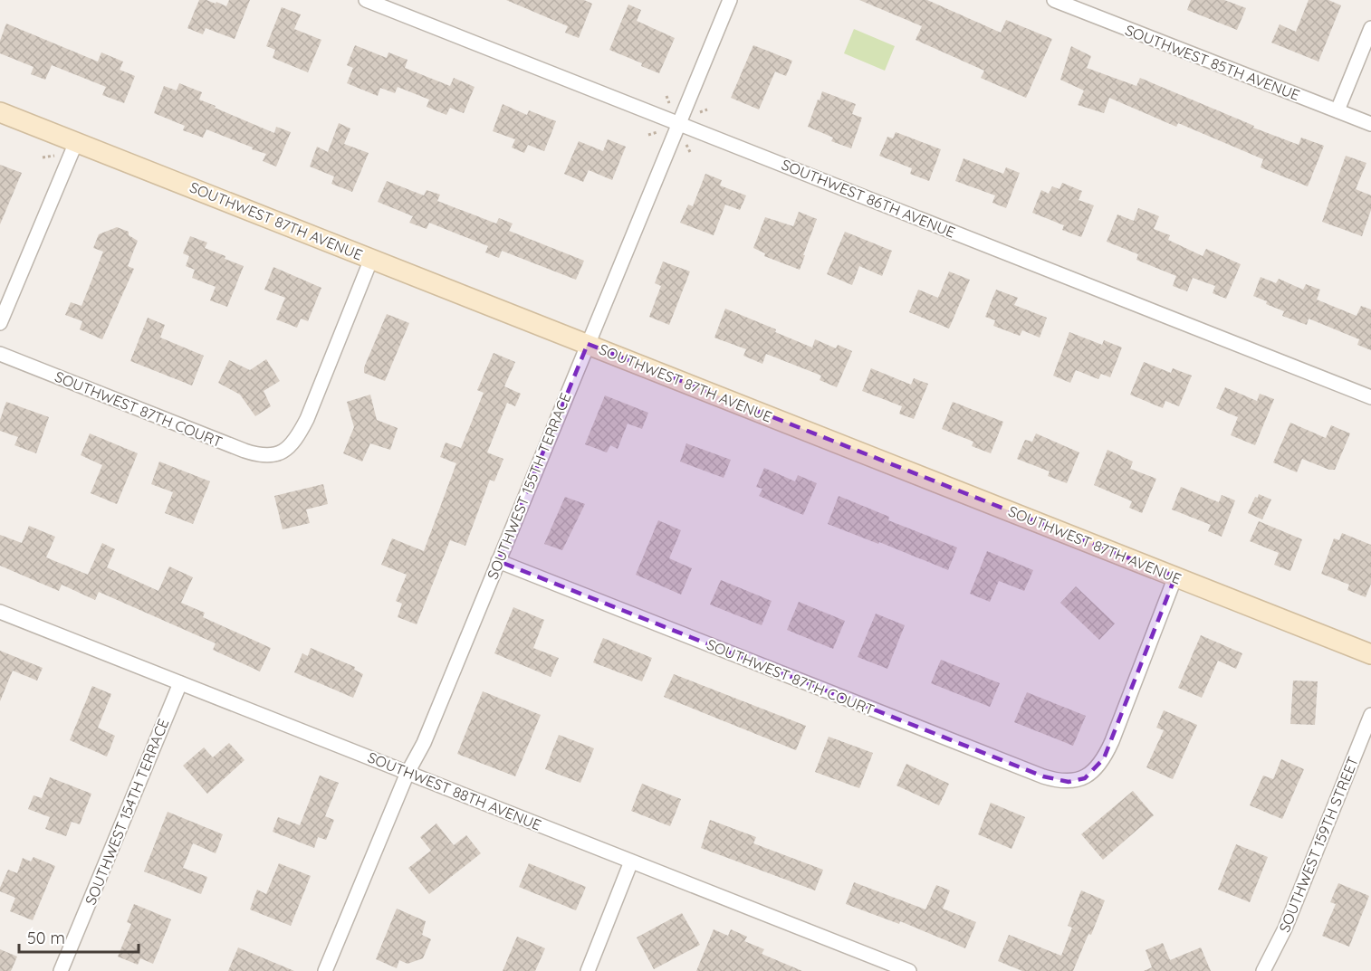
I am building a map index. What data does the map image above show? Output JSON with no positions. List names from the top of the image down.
{
  "streets": {
    "street": [
      "SOUTHWEST 85TH AVENUE",
      "SOUTHWEST 86TH AVENUE",
      "SOUTHWEST 87TH AVENUE",
      "SOUTHWEST 87TH COURT",
      "SOUTHWEST 155TH TERRACE",
      "SOUTHWEST 88TH AVENUE",
      "SOUTHWEST 154TH TERRACE",
      "SOUTHWEST 159TH STREET"
    ]
  },
  "crossings": [
    ["SOUTHWEST 86TH AVENUE", "SOUTHWEST 155TH TERRACE"],
    ["SOUTHWEST 87TH AVENUE", "SOUTHWEST 87TH COURT"],
    ["SOUTHWEST 87TH AVENUE", "SOUTHWEST 155TH TERRACE"],
    ["SOUTHWEST 87TH COURT", "SOUTHWEST 155TH TERRACE"],
    ["SOUTHWEST 155TH TERRACE", "SOUTHWEST 88TH AVENUE"],
    ["SOUTHWEST 88TH AVENUE", "SOUTHWEST 154TH TERRACE"]
  ],
  "scale_bar": "50 m"
}
